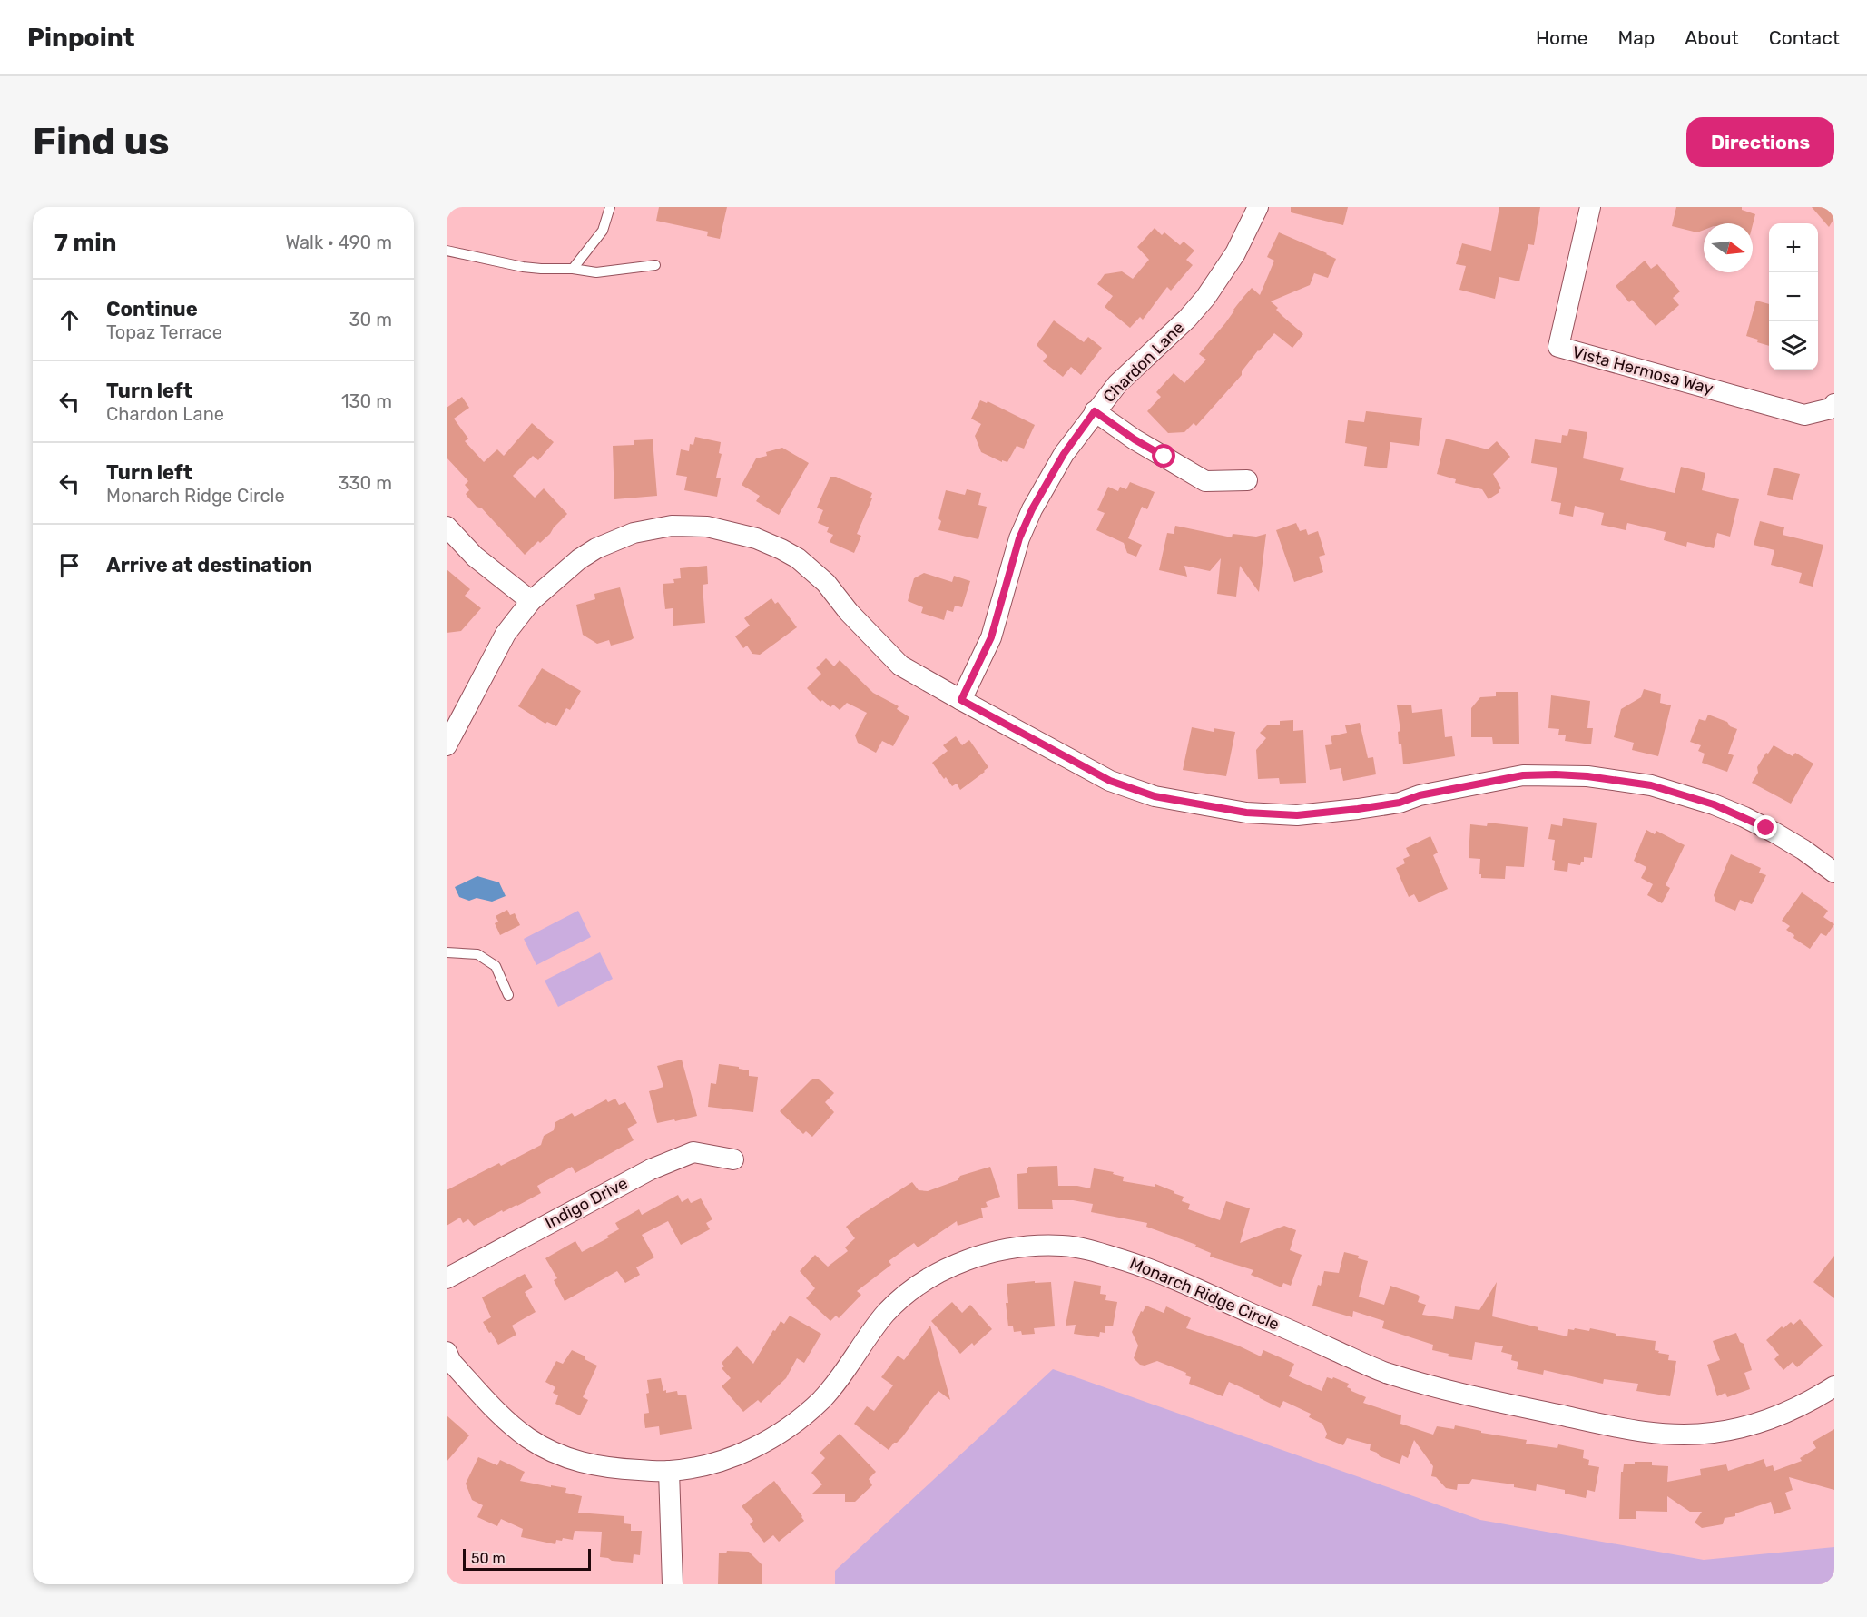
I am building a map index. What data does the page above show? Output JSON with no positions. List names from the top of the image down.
{
  "streets": {
    "street": [
      "Chardon Lane",
      "Vista Hermosa Way",
      "Indigo Drive",
      "Monarch Ridge Circle"
    ]
  },
  "scale_bar": "50 m",
  "north": "right",
  "page": {
    "header": "Pinpoint",
    "nav": [
      "Home",
      "Map",
      "About",
      "Contact"
    ],
    "buttons": "Directions",
    "title": "Find us",
    "heading": ["7 min", "Walk · 490 m"],
    "map_buttons": ["+", "−"],
    "list": [
      ["Continue", "Topaz Terrace", "30 m"],
      ["Turn left", "Chardon Lane", "130 m"],
      ["Turn left", "Monarch Ridge Circle", "330 m"],
      "Arrive at destination"
    ],
    "scale": "50 m"
  }
}
